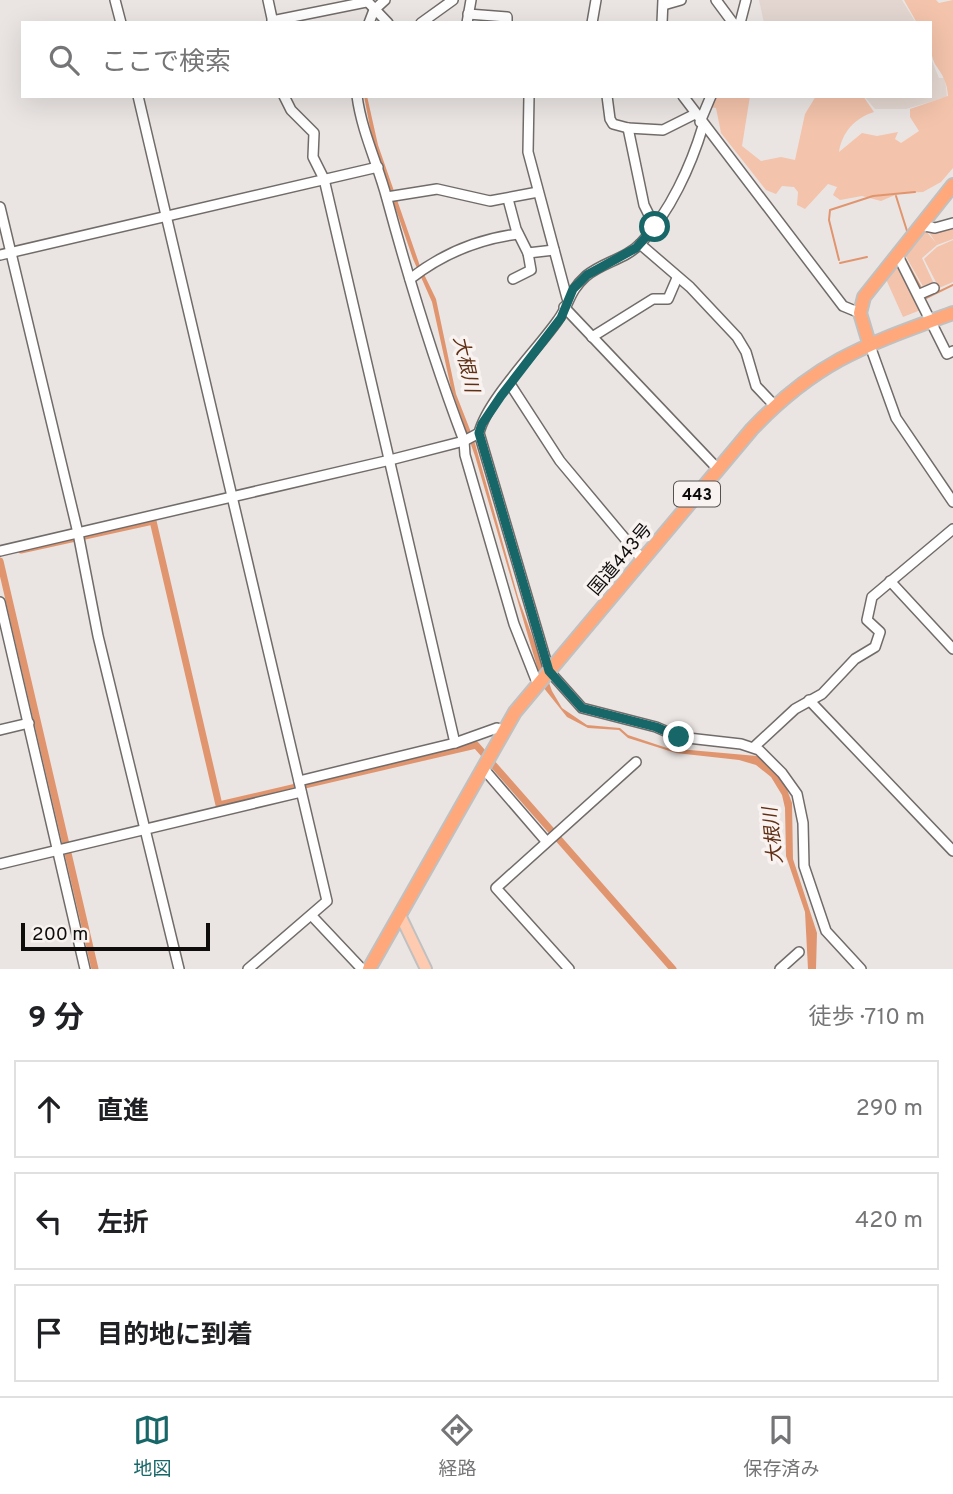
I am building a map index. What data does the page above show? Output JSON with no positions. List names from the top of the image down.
{
  "streets": {
    "highway": ["443", "国道443号"]
  },
  "crossings": [
    ["443", "国道443号"]
  ],
  "water": ["大根川"],
  "scale_bar": "200 m",
  "page": {
    "search": "ここで検索",
    "scale": "200 m",
    "heading": ["9 分", "徒歩 · 710 m"],
    "list": [
      ["直進", "290 m"],
      ["左折", "420 m"],
      "目的地に到着"
    ],
    "nav": ["地図", "経路", "保存済み"]
  }
}
